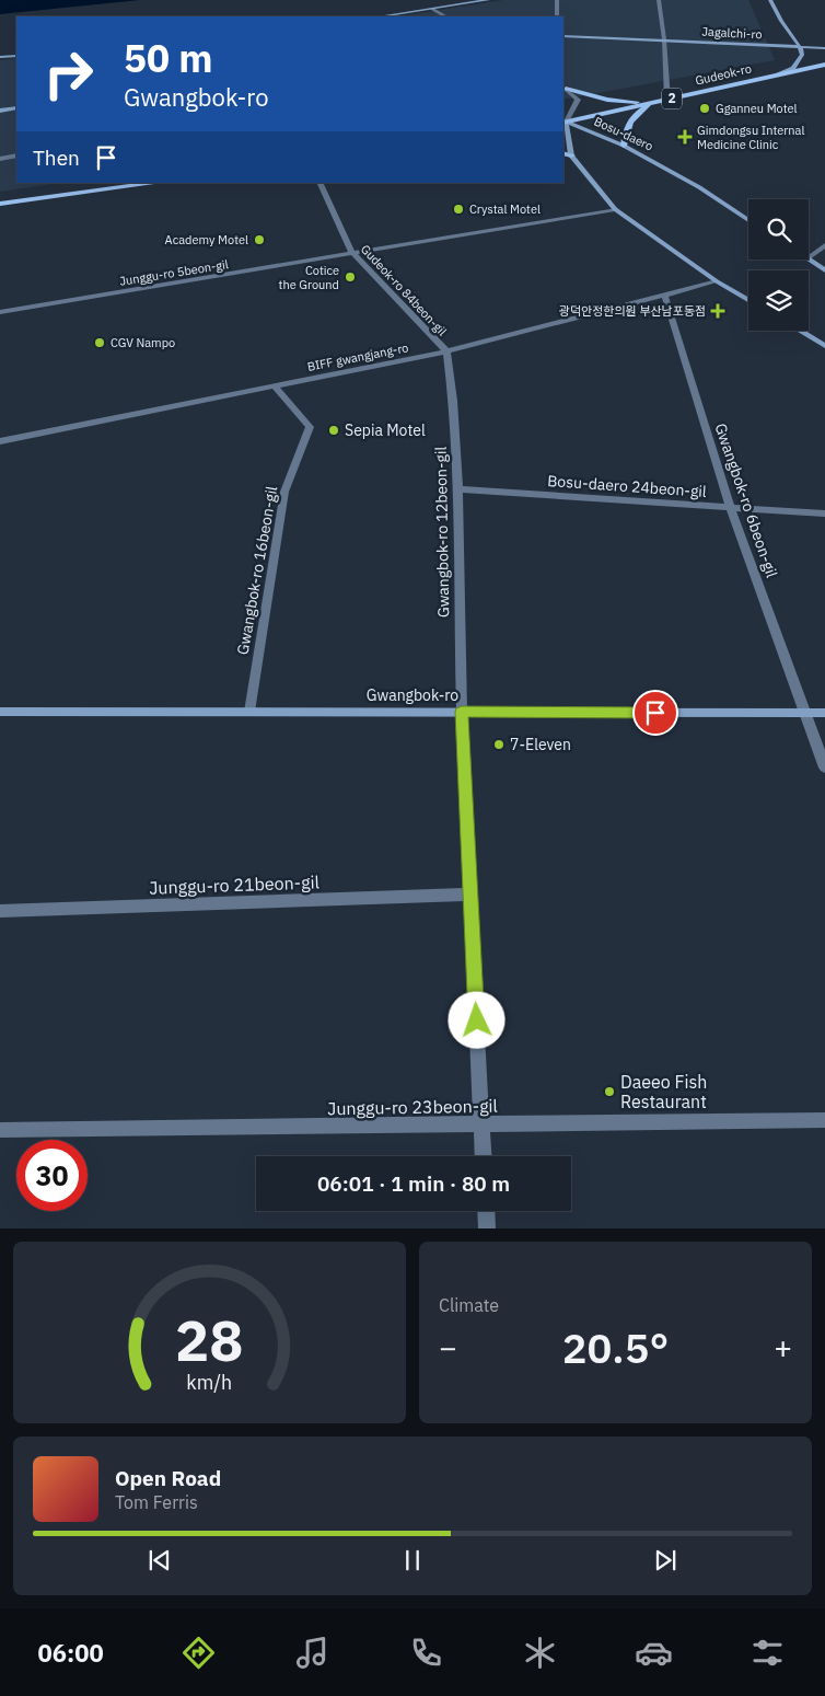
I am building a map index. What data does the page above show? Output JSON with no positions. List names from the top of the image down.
{
  "streets": {
    "main road": [
      "Jagalchi-ro",
      "Gudeok-ro",
      "2",
      "Bosu-daero",
      "Gwangbok-ro"
    ],
    "street": [
      "Junggu-ro 5beon-gil",
      "Gudeok-ro 84beon-gil",
      "BIFF gwangjang-ro",
      "Bosu-daero 24beon-gil",
      "Gwangbok-ro 6beon-gil",
      "Gwangbok-ro 12beon-gil",
      "Gwangbok-ro 16beon-gil",
      "Junggu-ro 21beon-gil",
      "Junggu-ro 23beon-gil"
    ]
  },
  "crossings": [
    ["Gudeok-ro", "Bosu-daero"],
    ["Junggu-ro 5beon-gil", "Gudeok-ro 84beon-gil"],
    ["Gudeok-ro 84beon-gil", "BIFF gwangjang-ro"],
    ["Gudeok-ro 84beon-gil", "Gwangbok-ro 12beon-gil"],
    ["BIFF gwangjang-ro", "Gwangbok-ro 6beon-gil"],
    ["BIFF gwangjang-ro", "Gwangbok-ro 12beon-gil"],
    ["BIFF gwangjang-ro", "Gwangbok-ro 16beon-gil"],
    ["Bosu-daero 24beon-gil", "Gwangbok-ro 6beon-gil"],
    ["Bosu-daero 24beon-gil", "Gwangbok-ro 12beon-gil"],
    ["Gwangbok-ro 6beon-gil", "Gwangbok-ro"],
    ["Gwangbok-ro 12beon-gil", "Gwangbok-ro"],
    ["Gwangbok-ro 12beon-gil", "Junggu-ro 21beon-gil"],
    ["Gwangbok-ro 12beon-gil", "Junggu-ro 23beon-gil"],
    ["Gwangbok-ro 16beon-gil", "Gwangbok-ro"]
  ],
  "places": {
    "other": [
      "Gganneu Motel",
      "Crystal Motel",
      "Academy Motel",
      "Cotice the Ground",
      "CGV Nampo",
      "Sepia Motel",
      "7-Eleven",
      "Daeeo Fish Restaurant"
    ],
    "health": ["Gimdongsu Internal Medicine Clinic", "광덕안정한의원 부산남포동점"]
  },
  "page": {
    "turn": ["50 m", "Gwangbok-ro"],
    "then": "Then",
    "limit": "30",
    "trip": "06:01 · 1 min · 80 m",
    "tile": "Climate",
    "heat": ["−", "20.5°", "+"],
    "song": ["Open Road", "Tom Ferris"],
    "tabs": "06:00",
    "gauge": ["28", "km/h"]
  }
}
